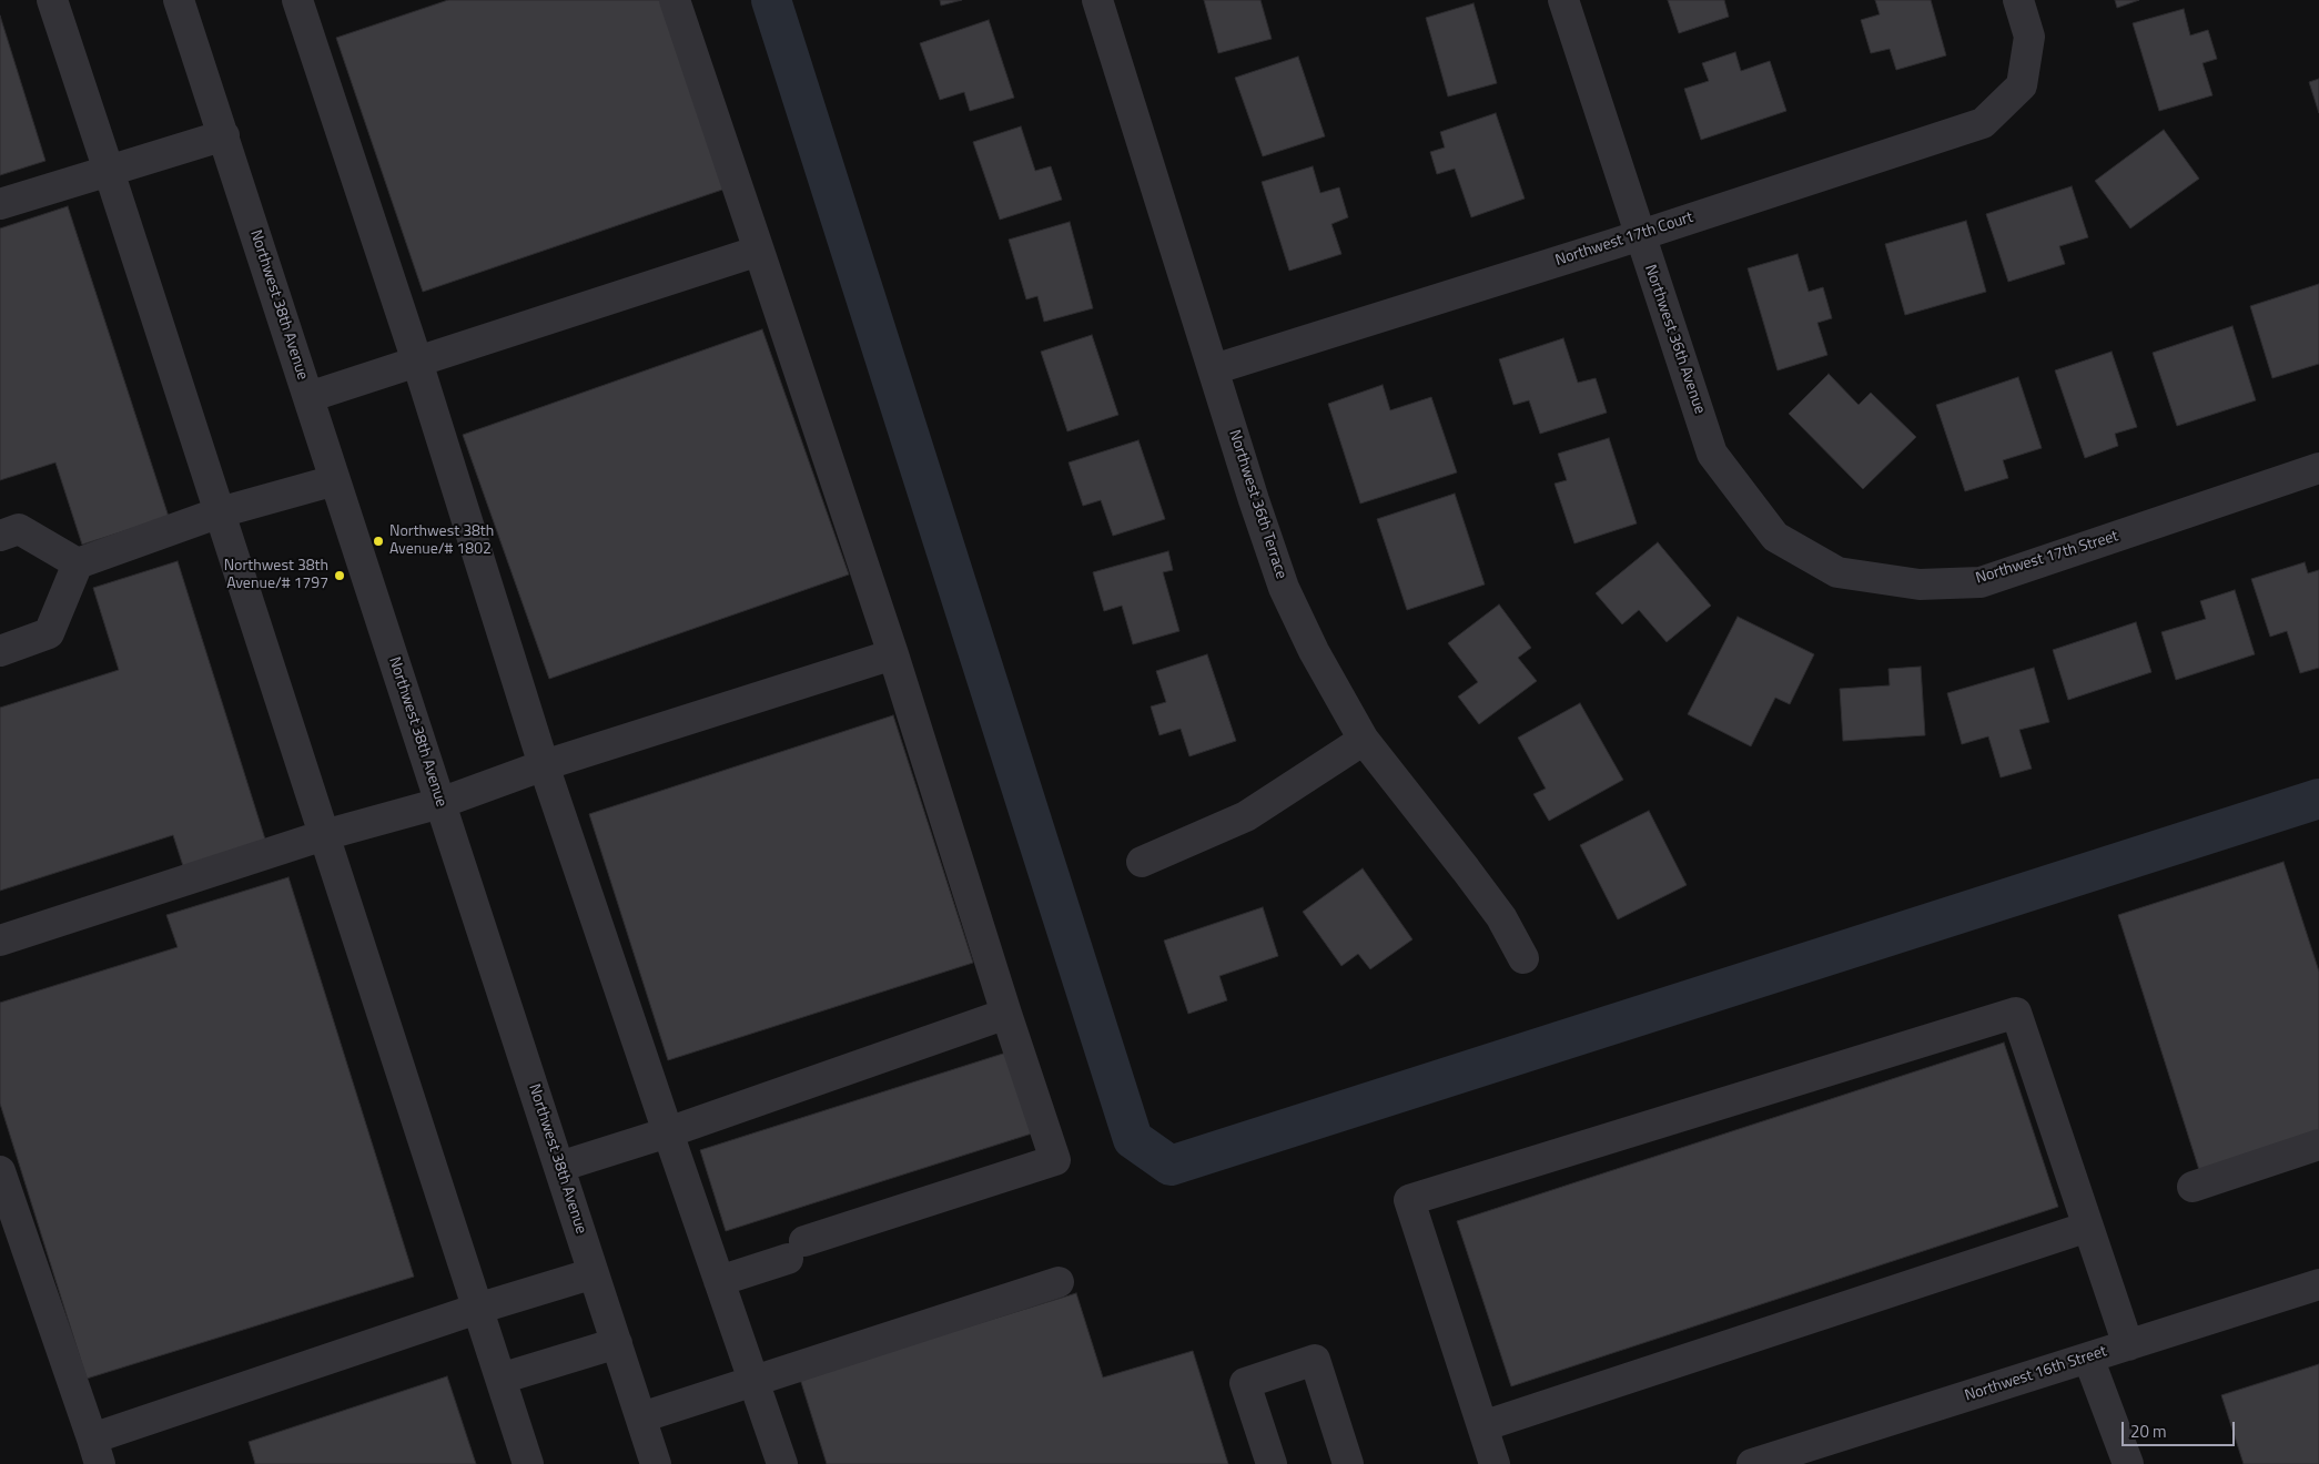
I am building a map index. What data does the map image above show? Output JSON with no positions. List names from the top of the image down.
{
  "streets": {
    "street": [
      "Northwest 17th Court",
      "Northwest 38th Avenue",
      "Northwest 36th Avenue",
      "Northwest 36th Terrace",
      "Northwest 17th Street",
      "Northwest 16th Street"
    ]
  },
  "crossings": [
    ["Northwest 17th Court", "Northwest 36th Avenue"],
    ["Northwest 17th Court", "Northwest 36th Terrace"],
    ["Northwest 36th Avenue", "Northwest 17th Street"]
  ],
  "places": ["Northwest 38th Avenue/# 1802", "Northwest 38th Avenue/# 1797"],
  "scale_bar": "20 m"
}
